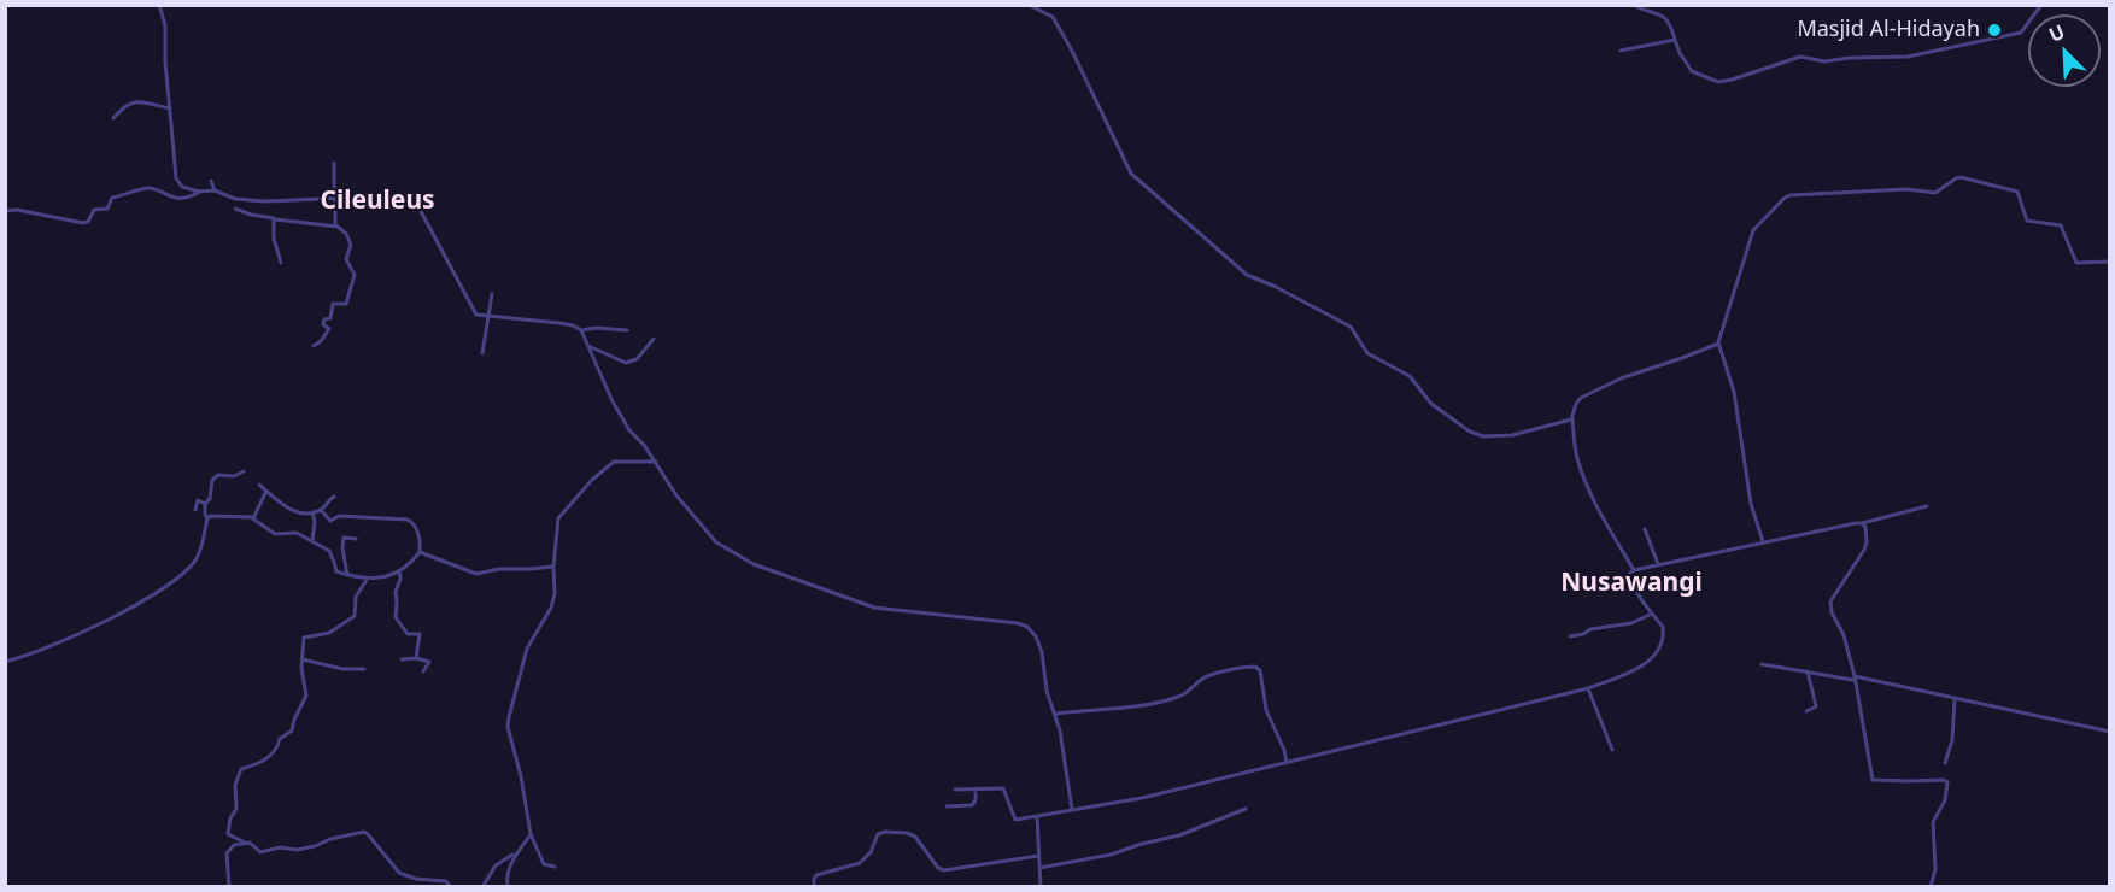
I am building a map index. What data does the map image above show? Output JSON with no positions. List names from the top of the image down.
{
  "districts": ["Cileuleus", "Nusawangi"],
  "places": ["Masjid Al-Hidayah"],
  "north": "top left"
}
